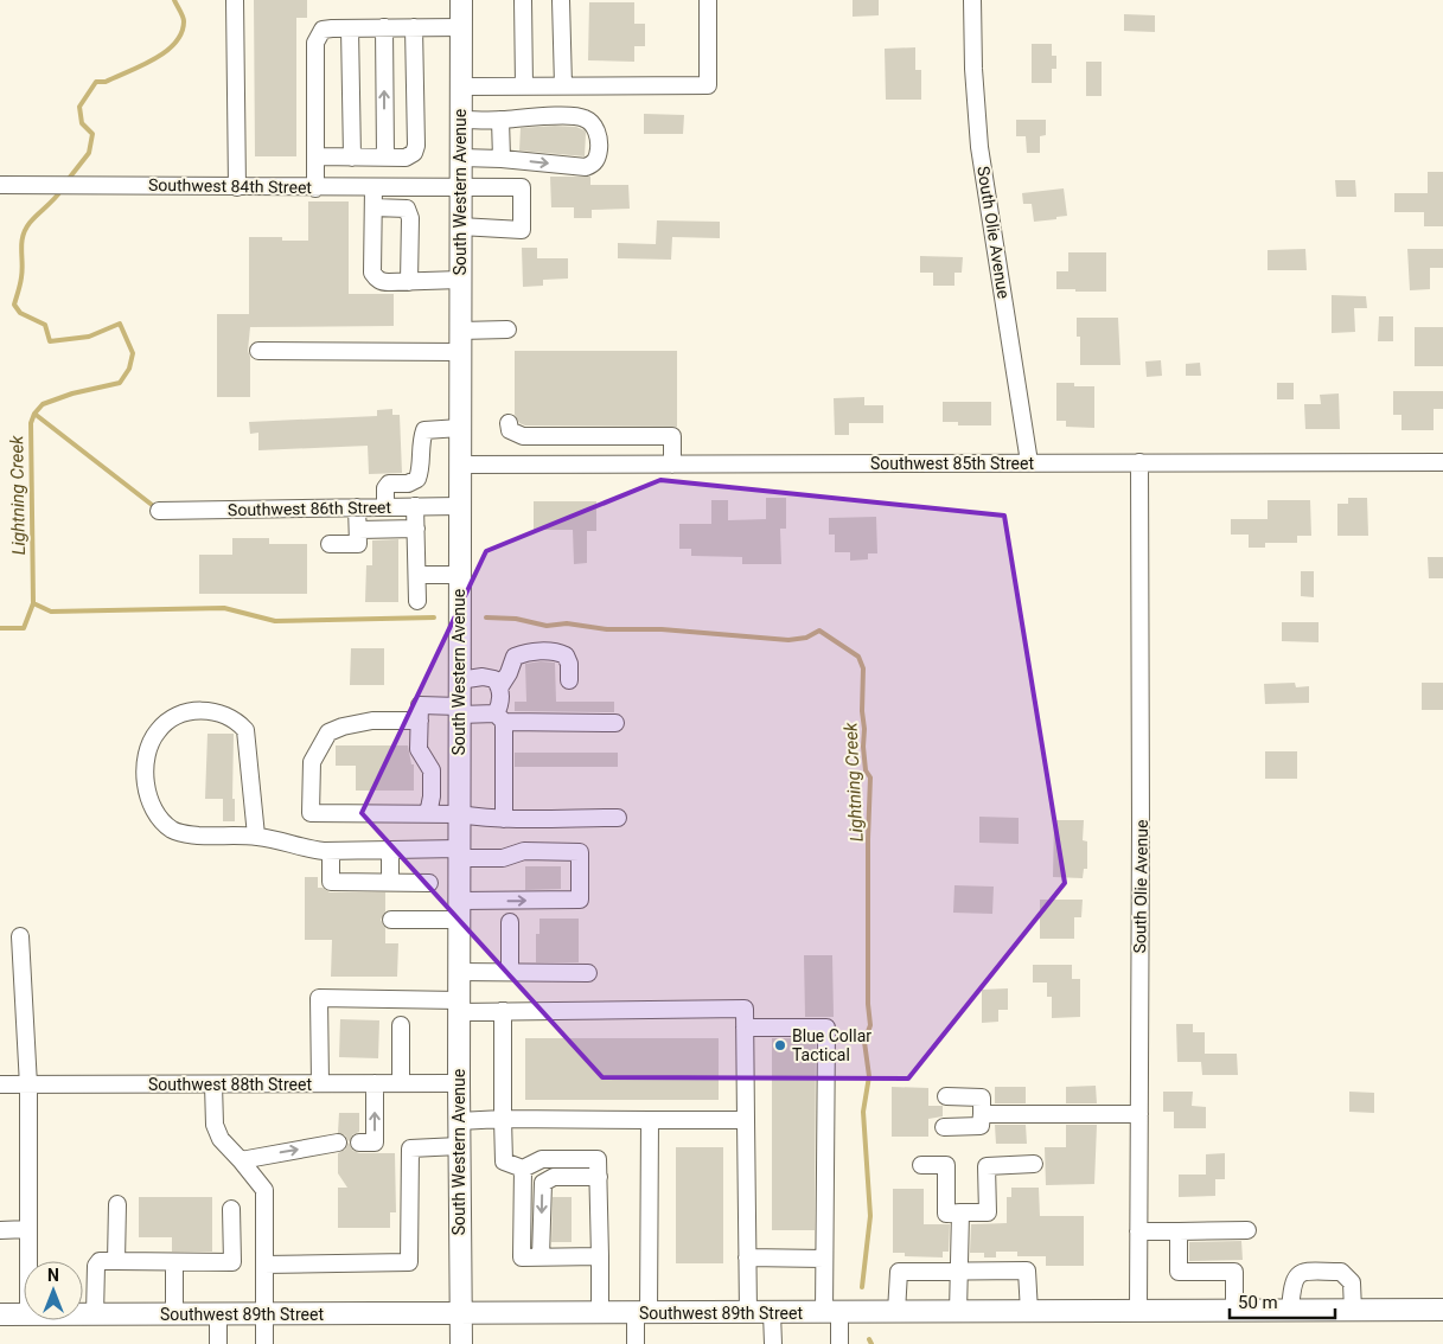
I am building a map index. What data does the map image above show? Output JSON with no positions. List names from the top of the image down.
{
  "streets": {
    "main road": ["South Western Avenue", "Southwest 89th Street"],
    "street": [
      "Southwest 84th Street",
      "South Olie Avenue",
      "Southwest 85th Street",
      "Southwest 86th Street",
      "Southwest 88th Street"
    ]
  },
  "crossings": [
    ["Southwest 84th Street", "South Western Avenue"],
    ["South Western Avenue", "Southwest 85th Street"],
    ["South Western Avenue", "Southwest 86th Street"],
    ["South Western Avenue", "Southwest 88th Street"],
    ["South Western Avenue", "Southwest 89th Street"],
    ["South Olie Avenue", "Southwest 85th Street"],
    ["South Olie Avenue", "Southwest 89th Street"]
  ],
  "water": ["Lightning Creek"],
  "places": ["Blue Collar Tactical"],
  "scale_bar": "50 m",
  "north": "top"
}
